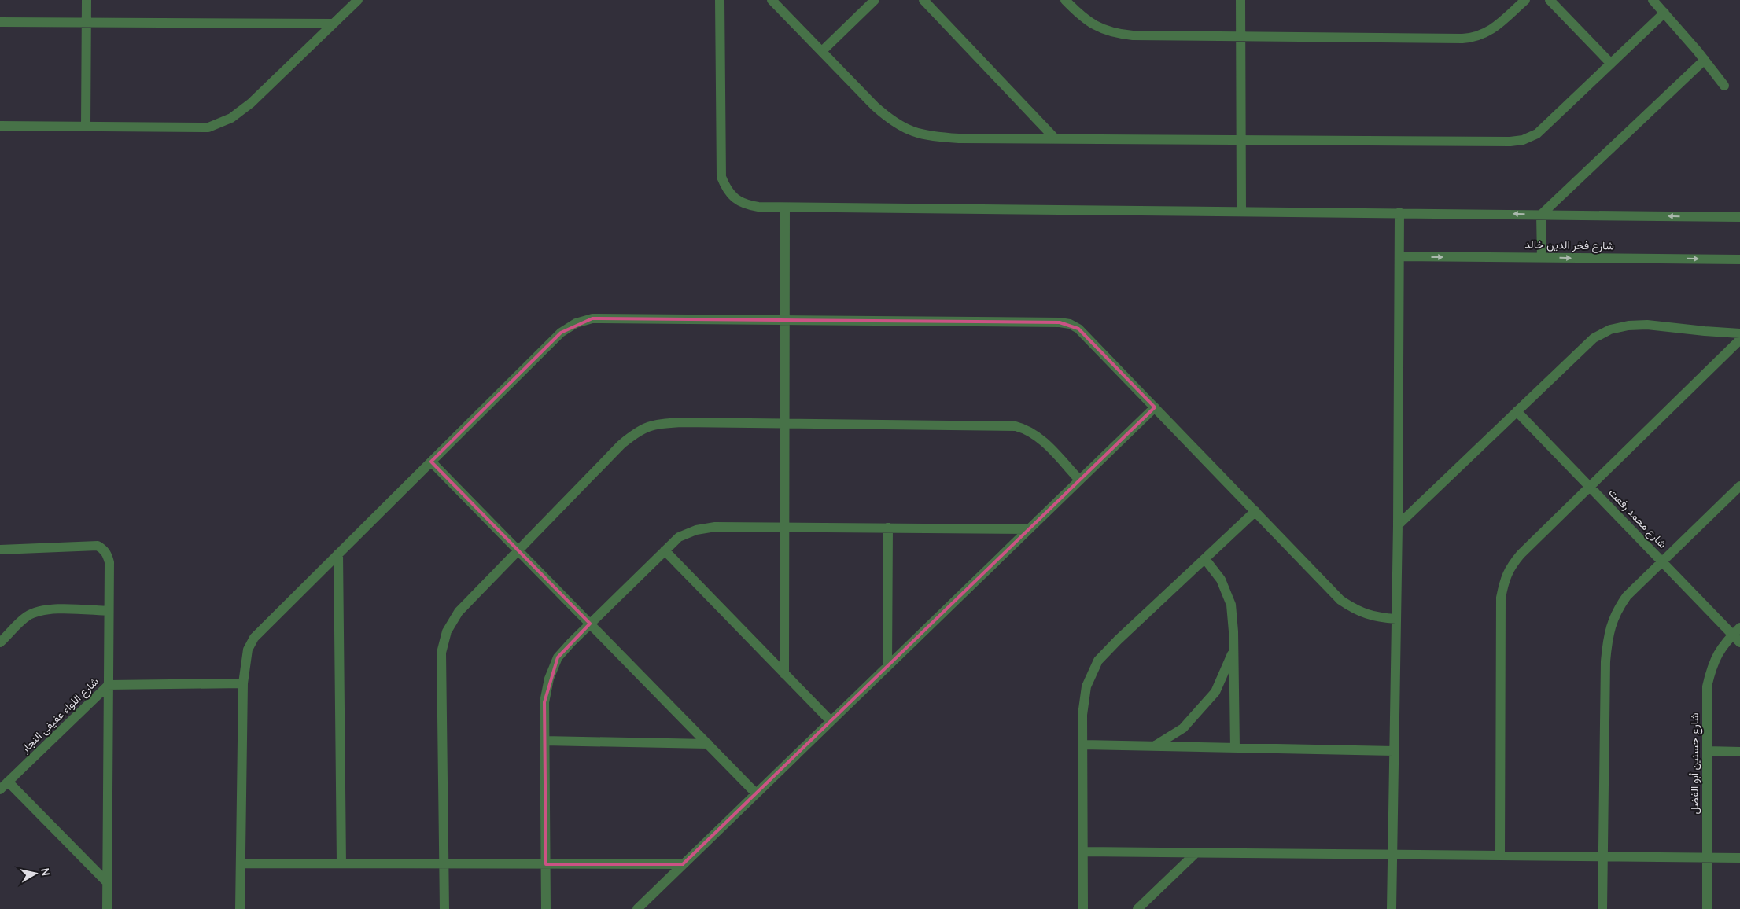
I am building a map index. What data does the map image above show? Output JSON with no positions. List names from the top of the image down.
{
  "streets": {
    "street": [
      "شارع فخر الدين خالد",
      "شارع محمد رفعت",
      "شارع اللواء عفيفى النجار",
      "شارع حسنين أبو الفضل"
    ]
  },
  "crossings": [
    ["شارع محمد رفعت", "شارع حسنين أبو الفضل"]
  ],
  "north": "right"
}
